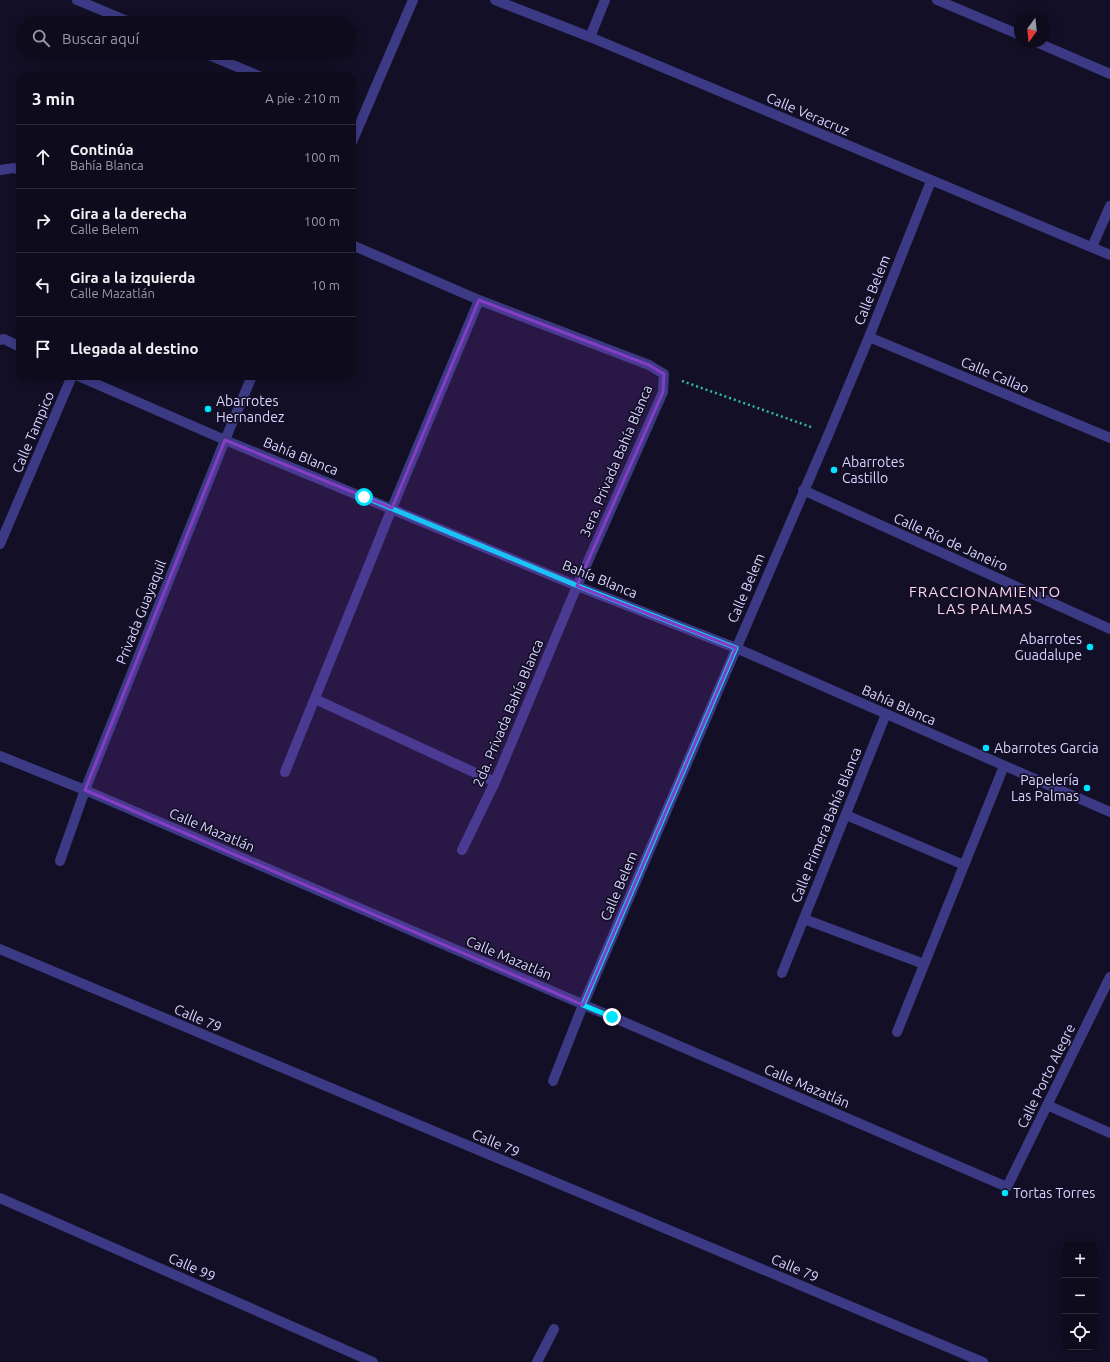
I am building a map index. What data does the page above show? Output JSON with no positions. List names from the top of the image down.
{
  "streets": {
    "street": [
      "Calle Veracruz",
      "Calle Belem",
      "Calle Callao",
      "Calle Tampico",
      "Bahía Blanca",
      "3era. Privada Bahía Blanca",
      "Calle Río de Janeiro",
      "Privada Guayaquil",
      "2da. Privada Bahía Blanca",
      "Calle Primera Bahía Blanca",
      "Calle Mazatlán",
      "Calle 79",
      "Calle Porto Alegre",
      "Calle 99"
    ]
  },
  "crossings": [
    ["Calle Veracruz", "Calle Belem"],
    ["Calle Belem", "Calle Callao"],
    ["Calle Belem", "Bahía Blanca"],
    ["Calle Belem", "Calle Río de Janeiro"],
    ["Calle Belem", "Calle Mazatlán"],
    ["Bahía Blanca", "3era. Privada Bahía Blanca"],
    ["Bahía Blanca", "Privada Guayaquil"],
    ["Bahía Blanca", "2da. Privada Bahía Blanca"],
    ["Bahía Blanca", "Calle Primera Bahía Blanca"],
    ["3era. Privada Bahía Blanca", "2da. Privada Bahía Blanca"],
    ["Privada Guayaquil", "Calle Mazatlán"],
    ["Calle Mazatlán", "Calle Porto Alegre"]
  ],
  "districts": ["FRACCIONAMIENTO LAS PALMAS"],
  "places": [
    "Abarrotes Hernandez",
    "Abarrotes Castillo",
    "Abarrotes Guadalupe",
    "Abarrotes Garcia",
    "Papelería Las Palmas",
    "Tortas Torres"
  ],
  "north": "bottom",
  "page": {
    "search": "Buscar aquí",
    "heading": ["3 min", "A pie · 210 m"],
    "list": [
      ["Continúa", "Bahía Blanca", "100 m"],
      ["Gira a la derecha", "Calle Belem", "100 m"],
      ["Gira a la izquierda", "Calle Mazatlán", "10 m"],
      "Llegada al destino"
    ],
    "map_buttons": ["+", "−"]
  }
}
